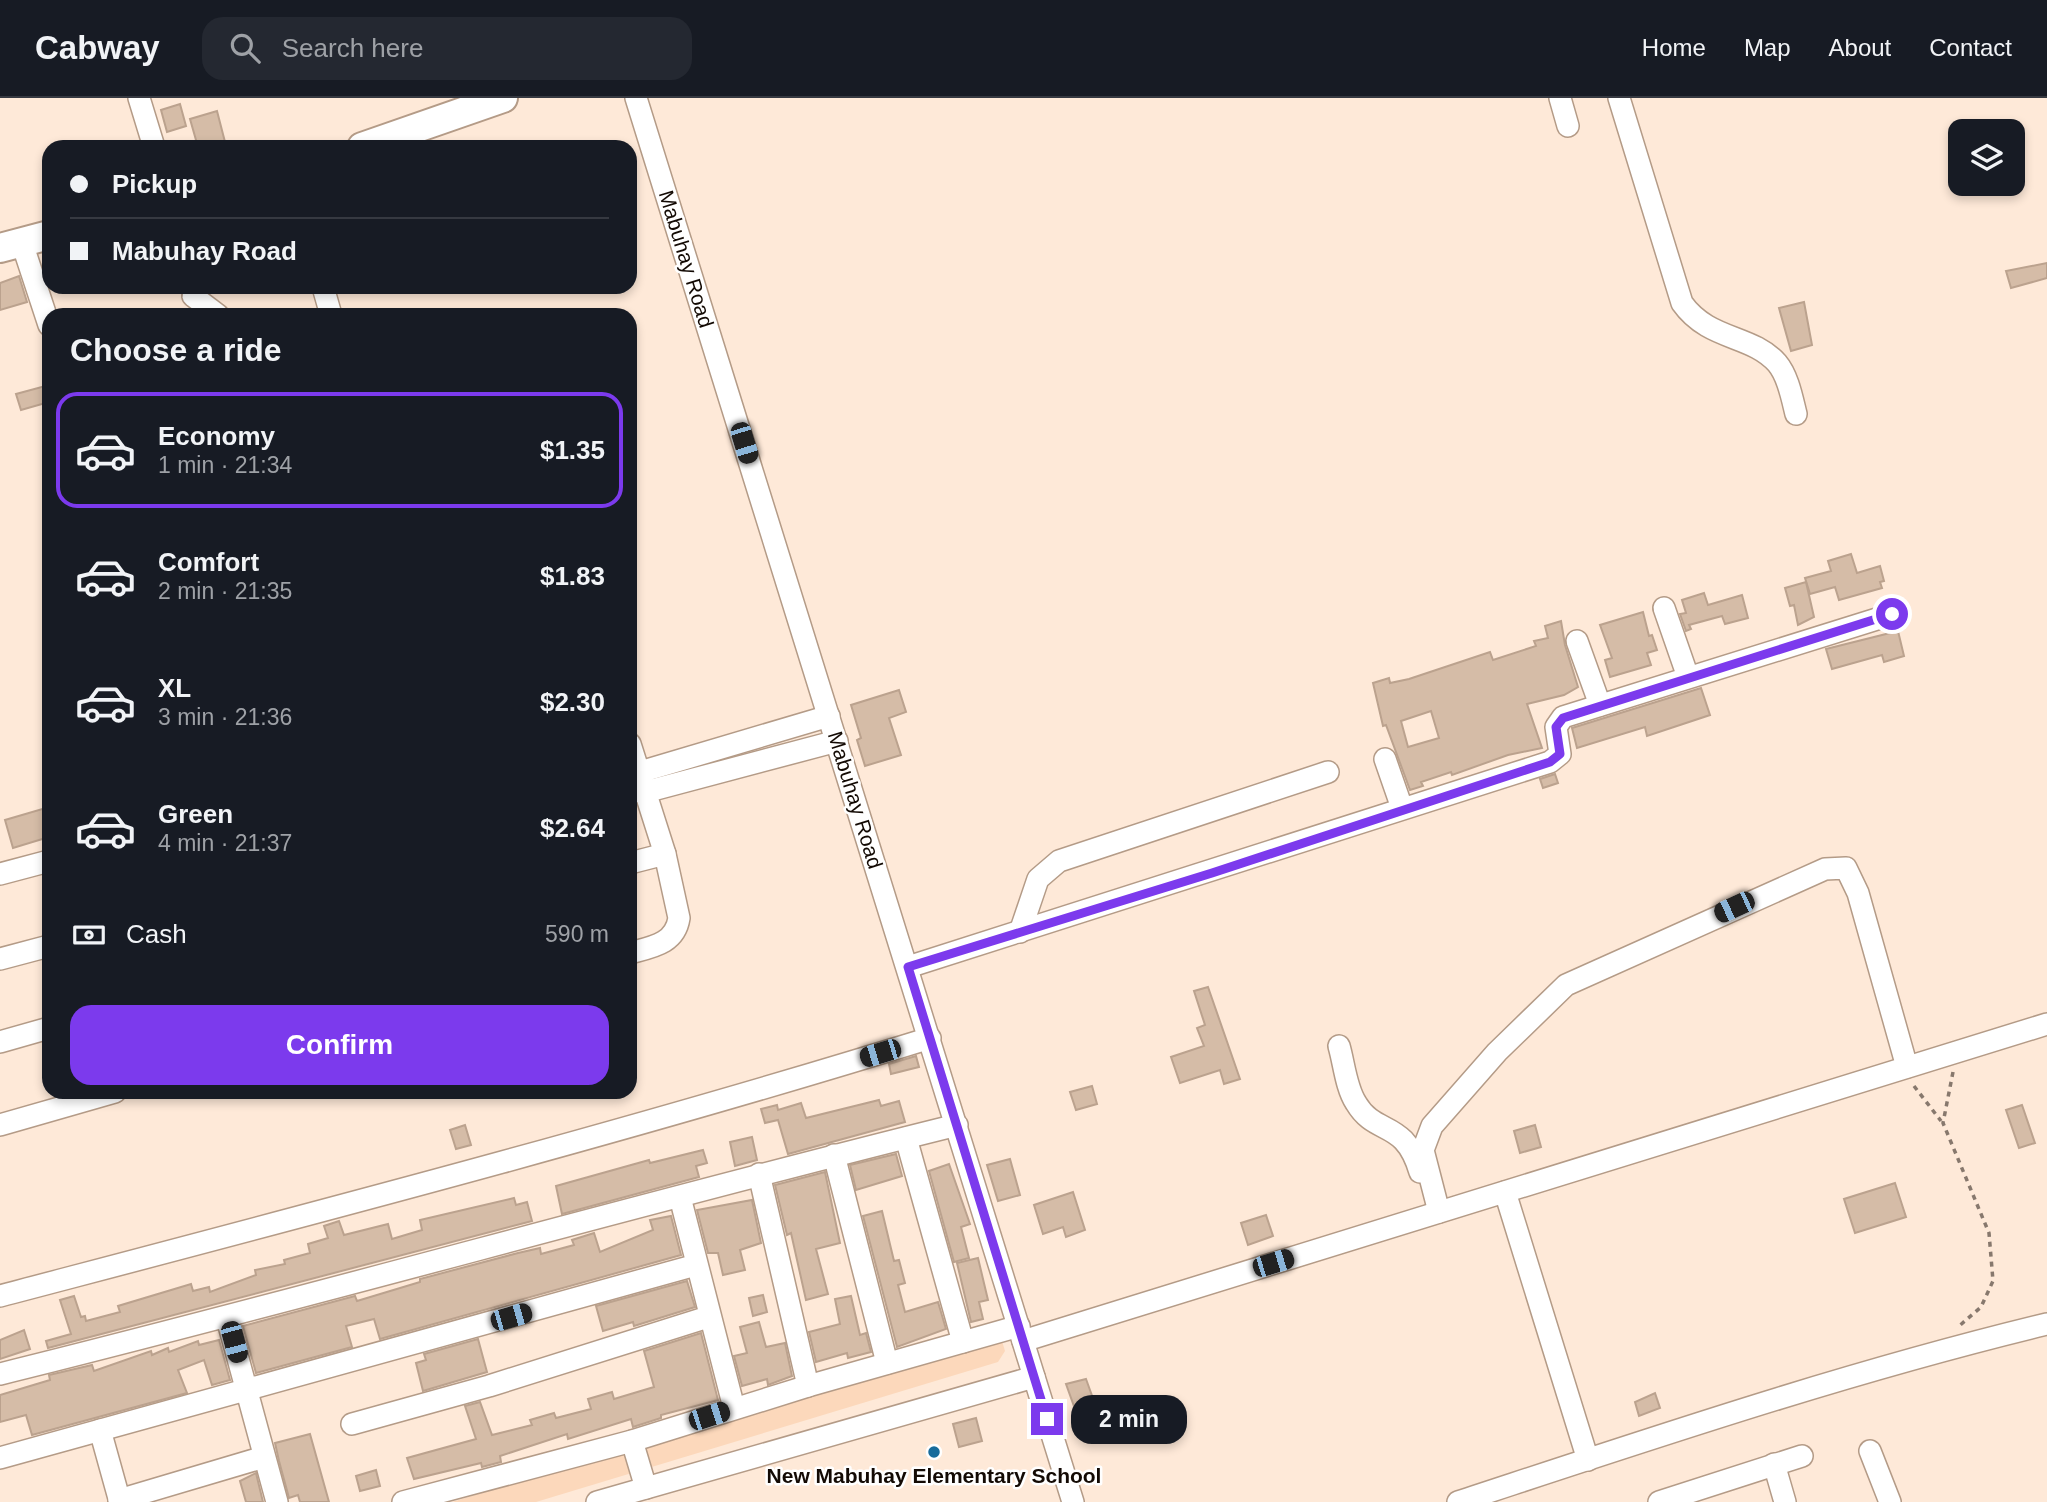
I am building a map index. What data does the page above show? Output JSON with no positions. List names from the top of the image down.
{
  "streets": {
    "street": ["Mabuhay Road"]
  },
  "places": ["New Mabuhay Elementary School"],
  "page": {
    "header": "Cabway",
    "search": "Search here",
    "nav": [
      "Home",
      "Map",
      "About",
      "Contact"
    ],
    "banner": ["Pickup", "Mabuhay Road"],
    "heading": "Choose a ride",
    "list": [
      {
        "name": "Economy",
        "note": "1 min · 21:34",
        "value": "$1.35"
      },
      {
        "name": "Comfort",
        "note": "2 min · 21:35",
        "value": "$1.83"
      },
      {
        "name": "XL",
        "note": "3 min · 21:36",
        "value": "$2.30"
      },
      {
        "name": "Green",
        "note": "4 min · 21:37",
        "value": "$2.64"
      }
    ],
    "pay": ["Cash", "590 m"],
    "buttons": "Confirm",
    "bubble": "2 min"
  }
}
